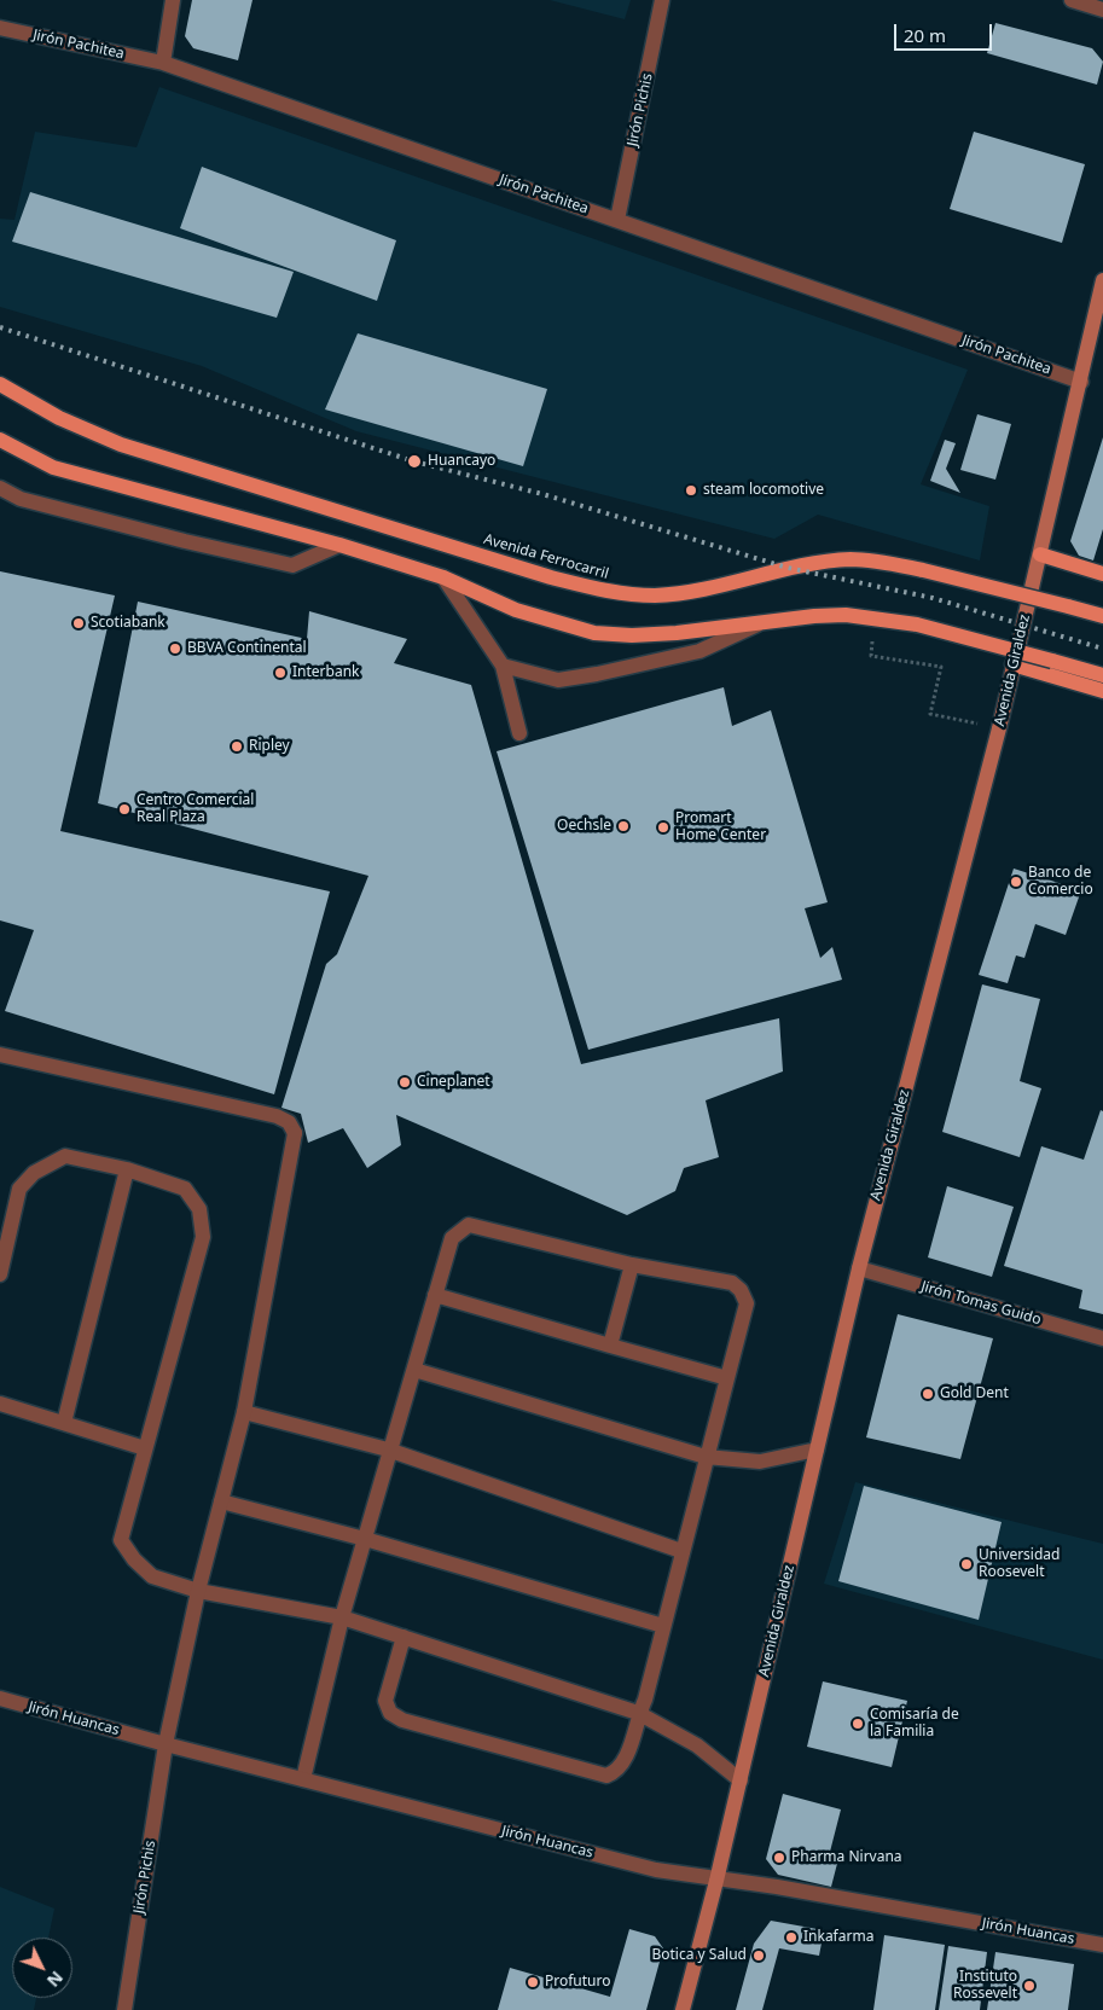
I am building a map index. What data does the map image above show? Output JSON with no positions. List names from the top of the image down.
{
  "streets": {
    "main road": ["Avenida Ferrocarril"],
    "street": [
      "Jirón Pachitea",
      "Jirón Pichis",
      "Avenida Giraldez",
      "Jirón Tomas Guido",
      "Jirón Huancas"
    ]
  },
  "crossings": [
    ["Jirón Pachitea", "Jirón Pichis"],
    ["Jirón Pachitea", "Avenida Giraldez"],
    ["Jirón Pichis", "Jirón Huancas"],
    ["Avenida Giraldez", "Jirón Tomas Guido"],
    ["Avenida Giraldez", "Jirón Huancas"]
  ],
  "places": [
    "Huancayo",
    "steam locomotive",
    "Scotiabank",
    "BBVA Continental",
    "Interbank",
    "Ripley",
    "Centro Comercial Real Plaza",
    "Oechsle",
    "Promart Home Center",
    "Banco de Comercio",
    "Cineplanet",
    "Gold Dent",
    "Universidad Roosevelt",
    "Comisaría de la Familia",
    "Pharma Nirvana",
    "Inkafarma",
    "Botica y Salud",
    "Profuturo",
    "Instituto Rossevelt"
  ],
  "scale_bar": "20 m",
  "north": "bottom right"
}
